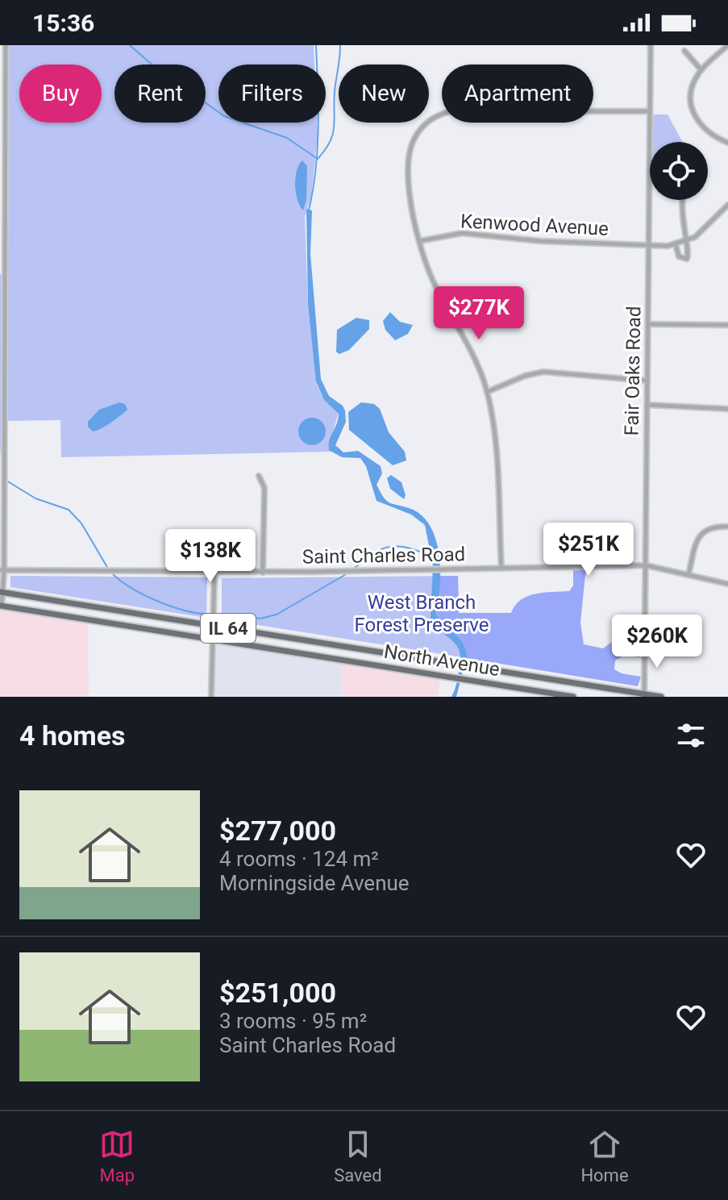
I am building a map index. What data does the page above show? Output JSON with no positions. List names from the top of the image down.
{
  "streets": {
    "main road": ["IL 64", "North Avenue"],
    "street": ["Kenwood Avenue", "Fair Oaks Road", "Saint Charles Road"]
  },
  "crossings": [
    ["Kenwood Avenue", "Fair Oaks Road"],
    ["Fair Oaks Road", "Saint Charles Road"],
    ["Fair Oaks Road", "North Avenue"]
  ],
  "parks": ["West Branch Forest Preserve"],
  "page": {
    "status": "15:36",
    "chip": [
      "Buy",
      "Rent",
      "Filters",
      "New",
      "Apartment"
    ],
    "price": [
      "$277K",
      "$251K",
      "$138K",
      "$260K"
    ],
    "heading": "4 homes",
    "list": [
      {
        "name": "$277,000",
        "note": "4 rooms · 124 m² · Morningside Avenue"
      },
      {
        "name": "$251,000",
        "note": "3 rooms · 95 m² · Saint Charles Road"
      }
    ],
    "tabs": ["Map", "Saved", "Home"]
  }
}
